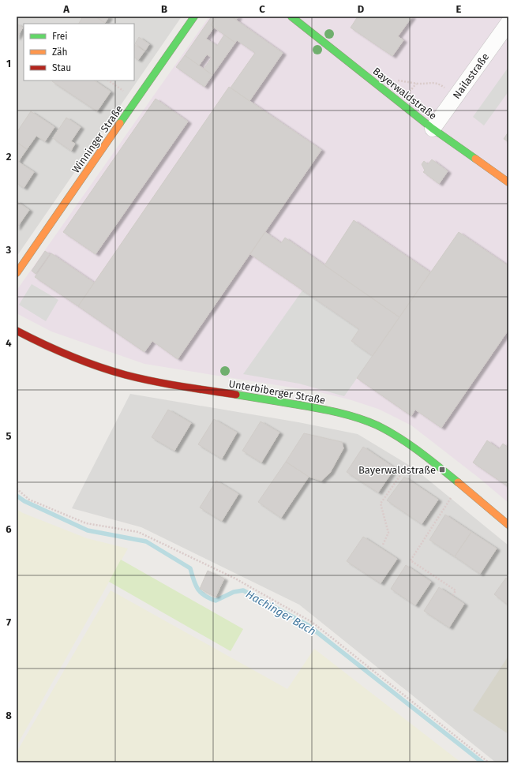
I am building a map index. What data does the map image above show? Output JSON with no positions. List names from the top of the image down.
{
  "streets": {
    "street": [
      "Nailastraße",
      "Bayerwaldstraße",
      "Winninger Straße",
      "Unterbiberger Straße"
    ]
  },
  "crossings": [
    ["Nailastraße", "Bayerwaldstraße"]
  ],
  "water": ["Hachinger Bach"],
  "places": {
    "transit": ["Bayerwaldstraße"]
  },
  "legend": ["Frei", "Zäh", "Stau"],
  "grid": {
    "columns": [
      "A",
      "B",
      "C",
      "D",
      "E"
    ],
    "rows": [
      "1",
      "2",
      "3",
      "4",
      "5",
      "6",
      "7",
      "8"
    ]
  }
}
